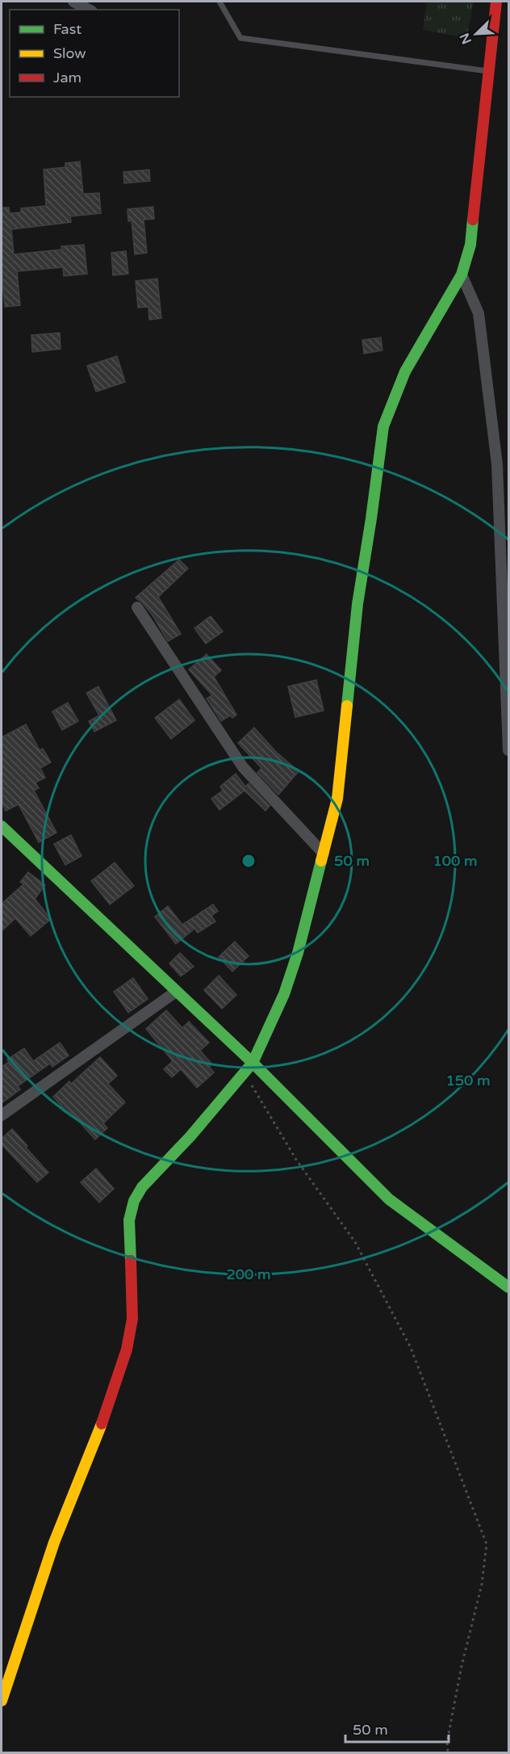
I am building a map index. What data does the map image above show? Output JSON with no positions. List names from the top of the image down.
{
  "legend": ["Fast", "Slow", "Jam"],
  "scale_bar": "50 m",
  "north": "bottom left",
  "rings": [
    "50 m",
    "100 m",
    "150 m",
    "200 m"
  ]
}
